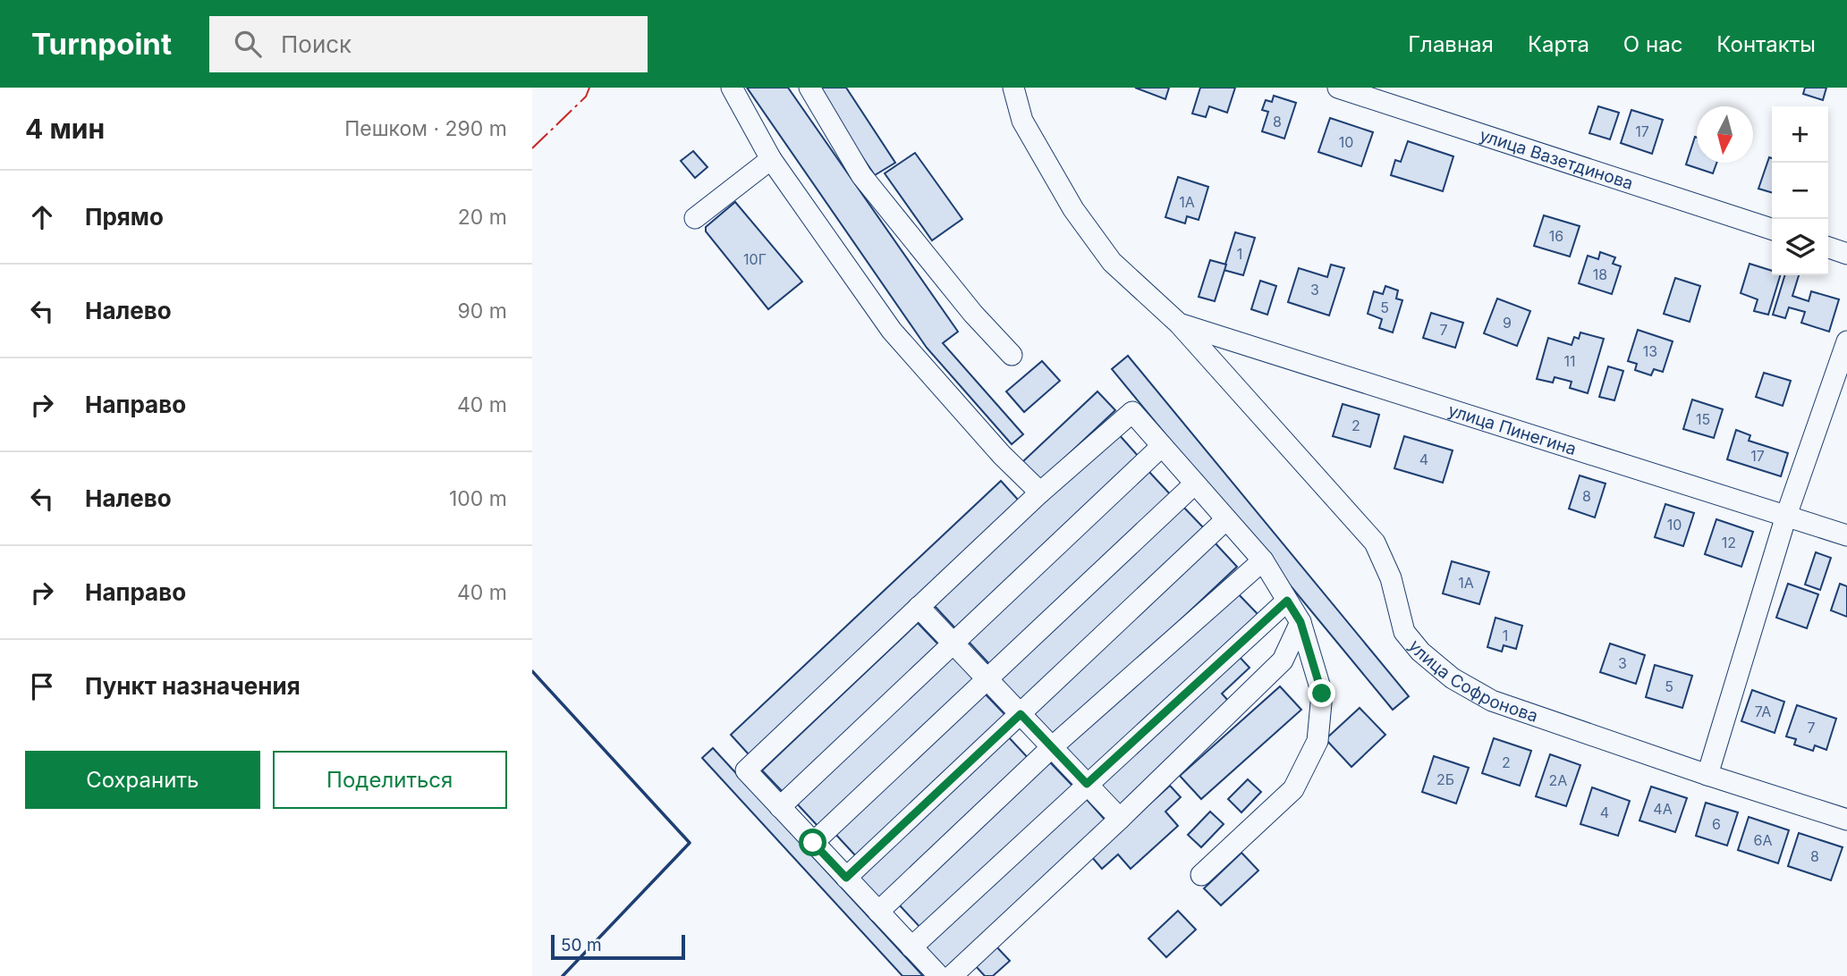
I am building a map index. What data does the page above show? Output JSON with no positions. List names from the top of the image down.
{
  "streets": {
    "street": ["улица Вазетдинова", "улица Пинегина", "улица Софронова"]
  },
  "crossings": [
    ["улица Пинегина", "улица Софронова"]
  ],
  "house_numbers": [
    "8",
    "17",
    "10",
    "1А",
    "16",
    "1",
    "10Г",
    "18",
    "3",
    "5",
    "9",
    "7",
    "13",
    "11",
    "15",
    "2",
    "17",
    "4",
    "8",
    "10",
    "12",
    "1А",
    "1",
    "3",
    "5",
    "7А",
    "7",
    "2",
    "2Б",
    "2А",
    "4А",
    "4",
    "6",
    "6А",
    "8"
  ],
  "scale_bar": "50 m",
  "north": "bottom",
  "page": {
    "header": "Turnpoint",
    "search": "Поиск",
    "nav": [
      "Главная",
      "Карта",
      "О нас",
      "Контакты"
    ],
    "heading": ["4 мин", "Пешком · 290 m"],
    "map_buttons": ["+", "−"],
    "list": [
      ["Прямо", "20 m"],
      ["Налево", "90 m"],
      ["Направо", "40 m"],
      ["Налево", "100 m"],
      ["Направо", "40 m"],
      "Пункт назначения"
    ],
    "buttons": ["Сохранить", "Поделиться"],
    "scale": "50 m"
  }
}
